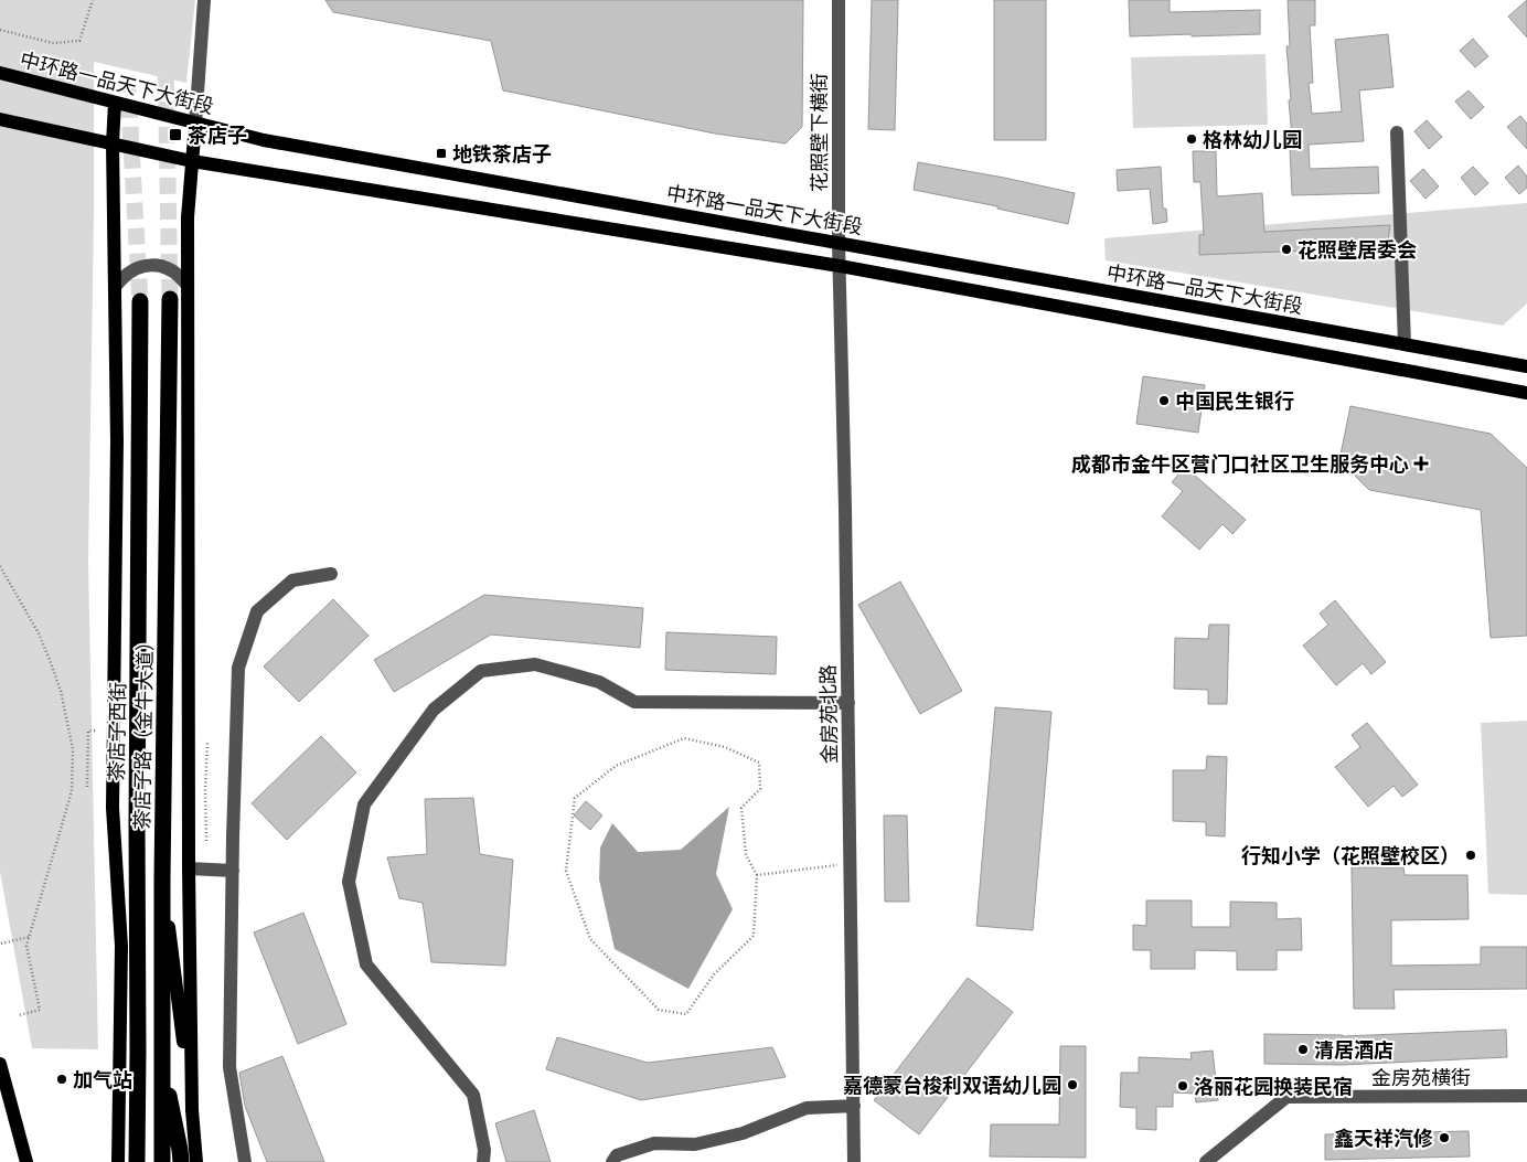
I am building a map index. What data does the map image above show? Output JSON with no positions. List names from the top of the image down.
{
  "streets": {
    "highway": ["茶店子路（金牛大道）", "茶店子西街"],
    "main road": ["中环路一品天下大街段"],
    "street": ["花照壁下横街", "金房苑北路", "金房苑横街"]
  },
  "crossings": [
    ["中环路一品天下大街段", "花照壁下横街"],
    ["花照壁下横街", "金房苑北路"]
  ],
  "places": {
    "transit": ["茶店子", "地铁茶店子"],
    "other": [
      "格林幼儿园",
      "花照壁居委会",
      "中国民生银行",
      "行知小学（花照壁校区）",
      "清居酒店",
      "加气站",
      "嘉德蒙台梭利双语幼儿园",
      "洛丽花园换装民宿",
      "鑫天祥汽修"
    ],
    "health": ["成都市金牛区营门口社区卫生服务中心"]
  }
}
